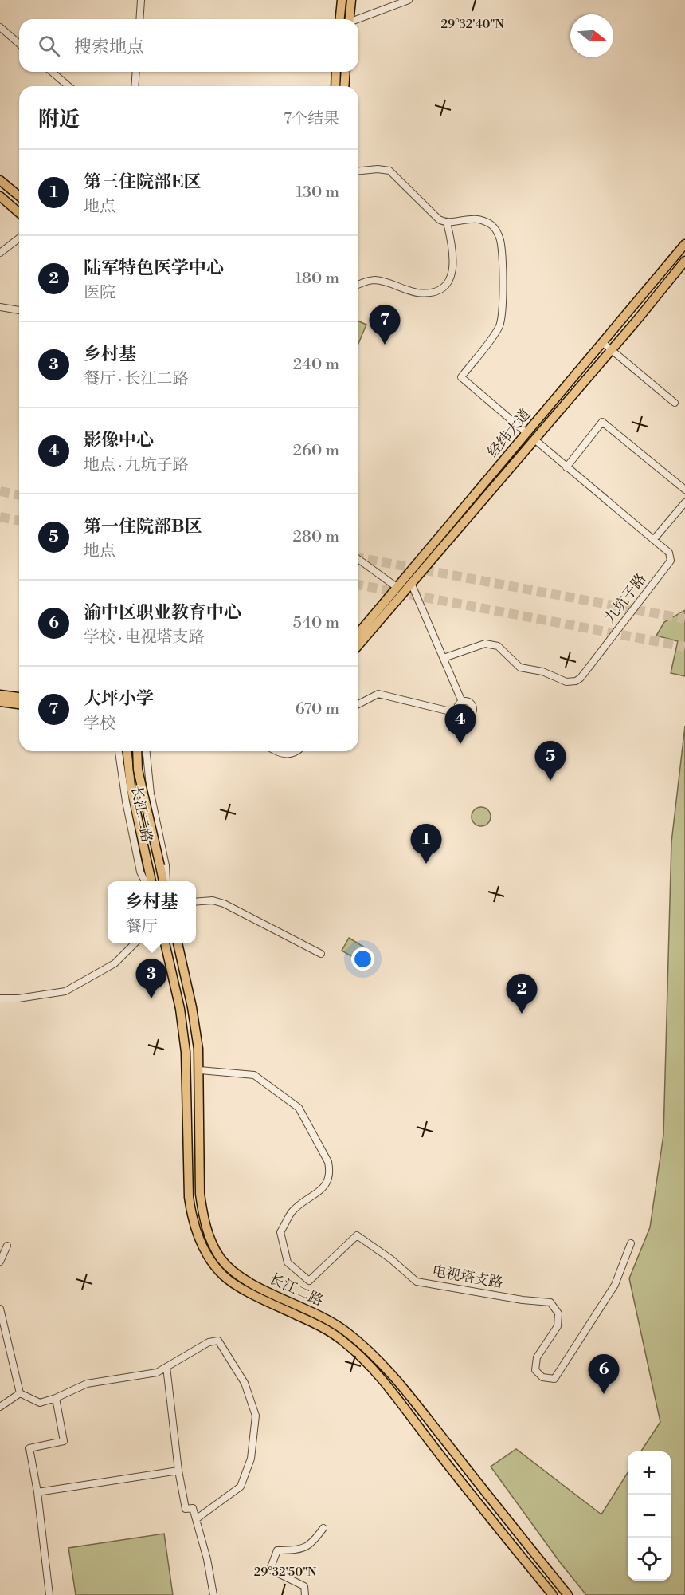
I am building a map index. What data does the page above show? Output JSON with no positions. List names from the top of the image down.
{
  "streets": {
    "main road": ["经纬大道", "长江二路"],
    "street": ["九坑子路", "电视塔支路"]
  },
  "crossings": [
    ["经纬大道", "九坑子路"],
    ["长江二路", "电视塔支路"]
  ],
  "north": "right",
  "page": {
    "search": "搜索地点",
    "heading": ["附近", "7个结果"],
    "list": [
      {
        "mark": "1",
        "name": "第三住院部E区",
        "note": "地点",
        "value": "130 m"
      },
      {
        "mark": "2",
        "name": "陆军特色医学中心",
        "note": "医院",
        "value": "180 m"
      },
      {
        "mark": "3",
        "name": "乡村基",
        "note": "餐厅 · 长江二路",
        "value": "240 m"
      },
      {
        "mark": "4",
        "name": "影像中心",
        "note": "地点 · 九坑子路",
        "value": "260 m"
      },
      {
        "mark": "5",
        "name": "第一住院部B区",
        "note": "地点",
        "value": "280 m"
      },
      {
        "mark": "6",
        "name": "渝中区职业教育中心",
        "note": "学校 · 电视塔支路",
        "value": "540 m"
      },
      {
        "mark": "7",
        "name": "大坪小学",
        "note": "学校",
        "value": "670 m"
      }
    ],
    "pins": [
      "7",
      "4",
      "5",
      "1",
      "3",
      "2",
      "6"
    ],
    "popup": ["乡村基", "餐厅"],
    "map_buttons": ["+", "−"]
  },
  "coordinates": ["29°32'40\"N", "29°32'50\"N"]
}
